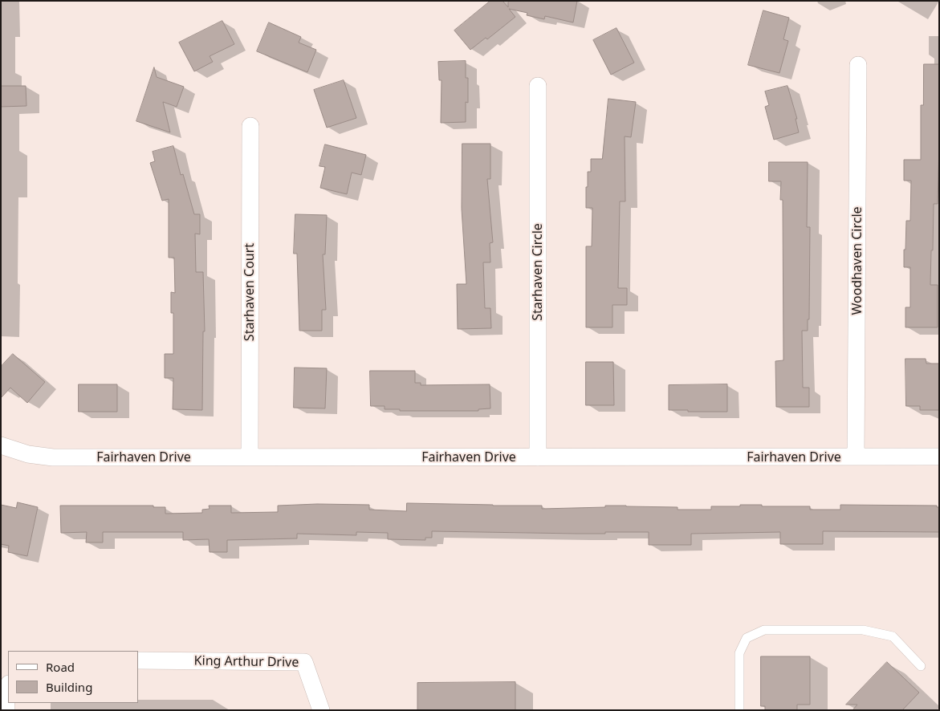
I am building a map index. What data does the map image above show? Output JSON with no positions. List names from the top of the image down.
{
  "streets": {
    "street": [
      "Woodhaven Circle",
      "Starhaven Circle",
      "Starhaven Court",
      "Fairhaven Drive",
      "King Arthur Drive"
    ]
  },
  "crossings": [
    ["Woodhaven Circle", "Fairhaven Drive"],
    ["Starhaven Circle", "Fairhaven Drive"],
    ["Starhaven Court", "Fairhaven Drive"]
  ],
  "legend": ["Road", "Building"]
}
